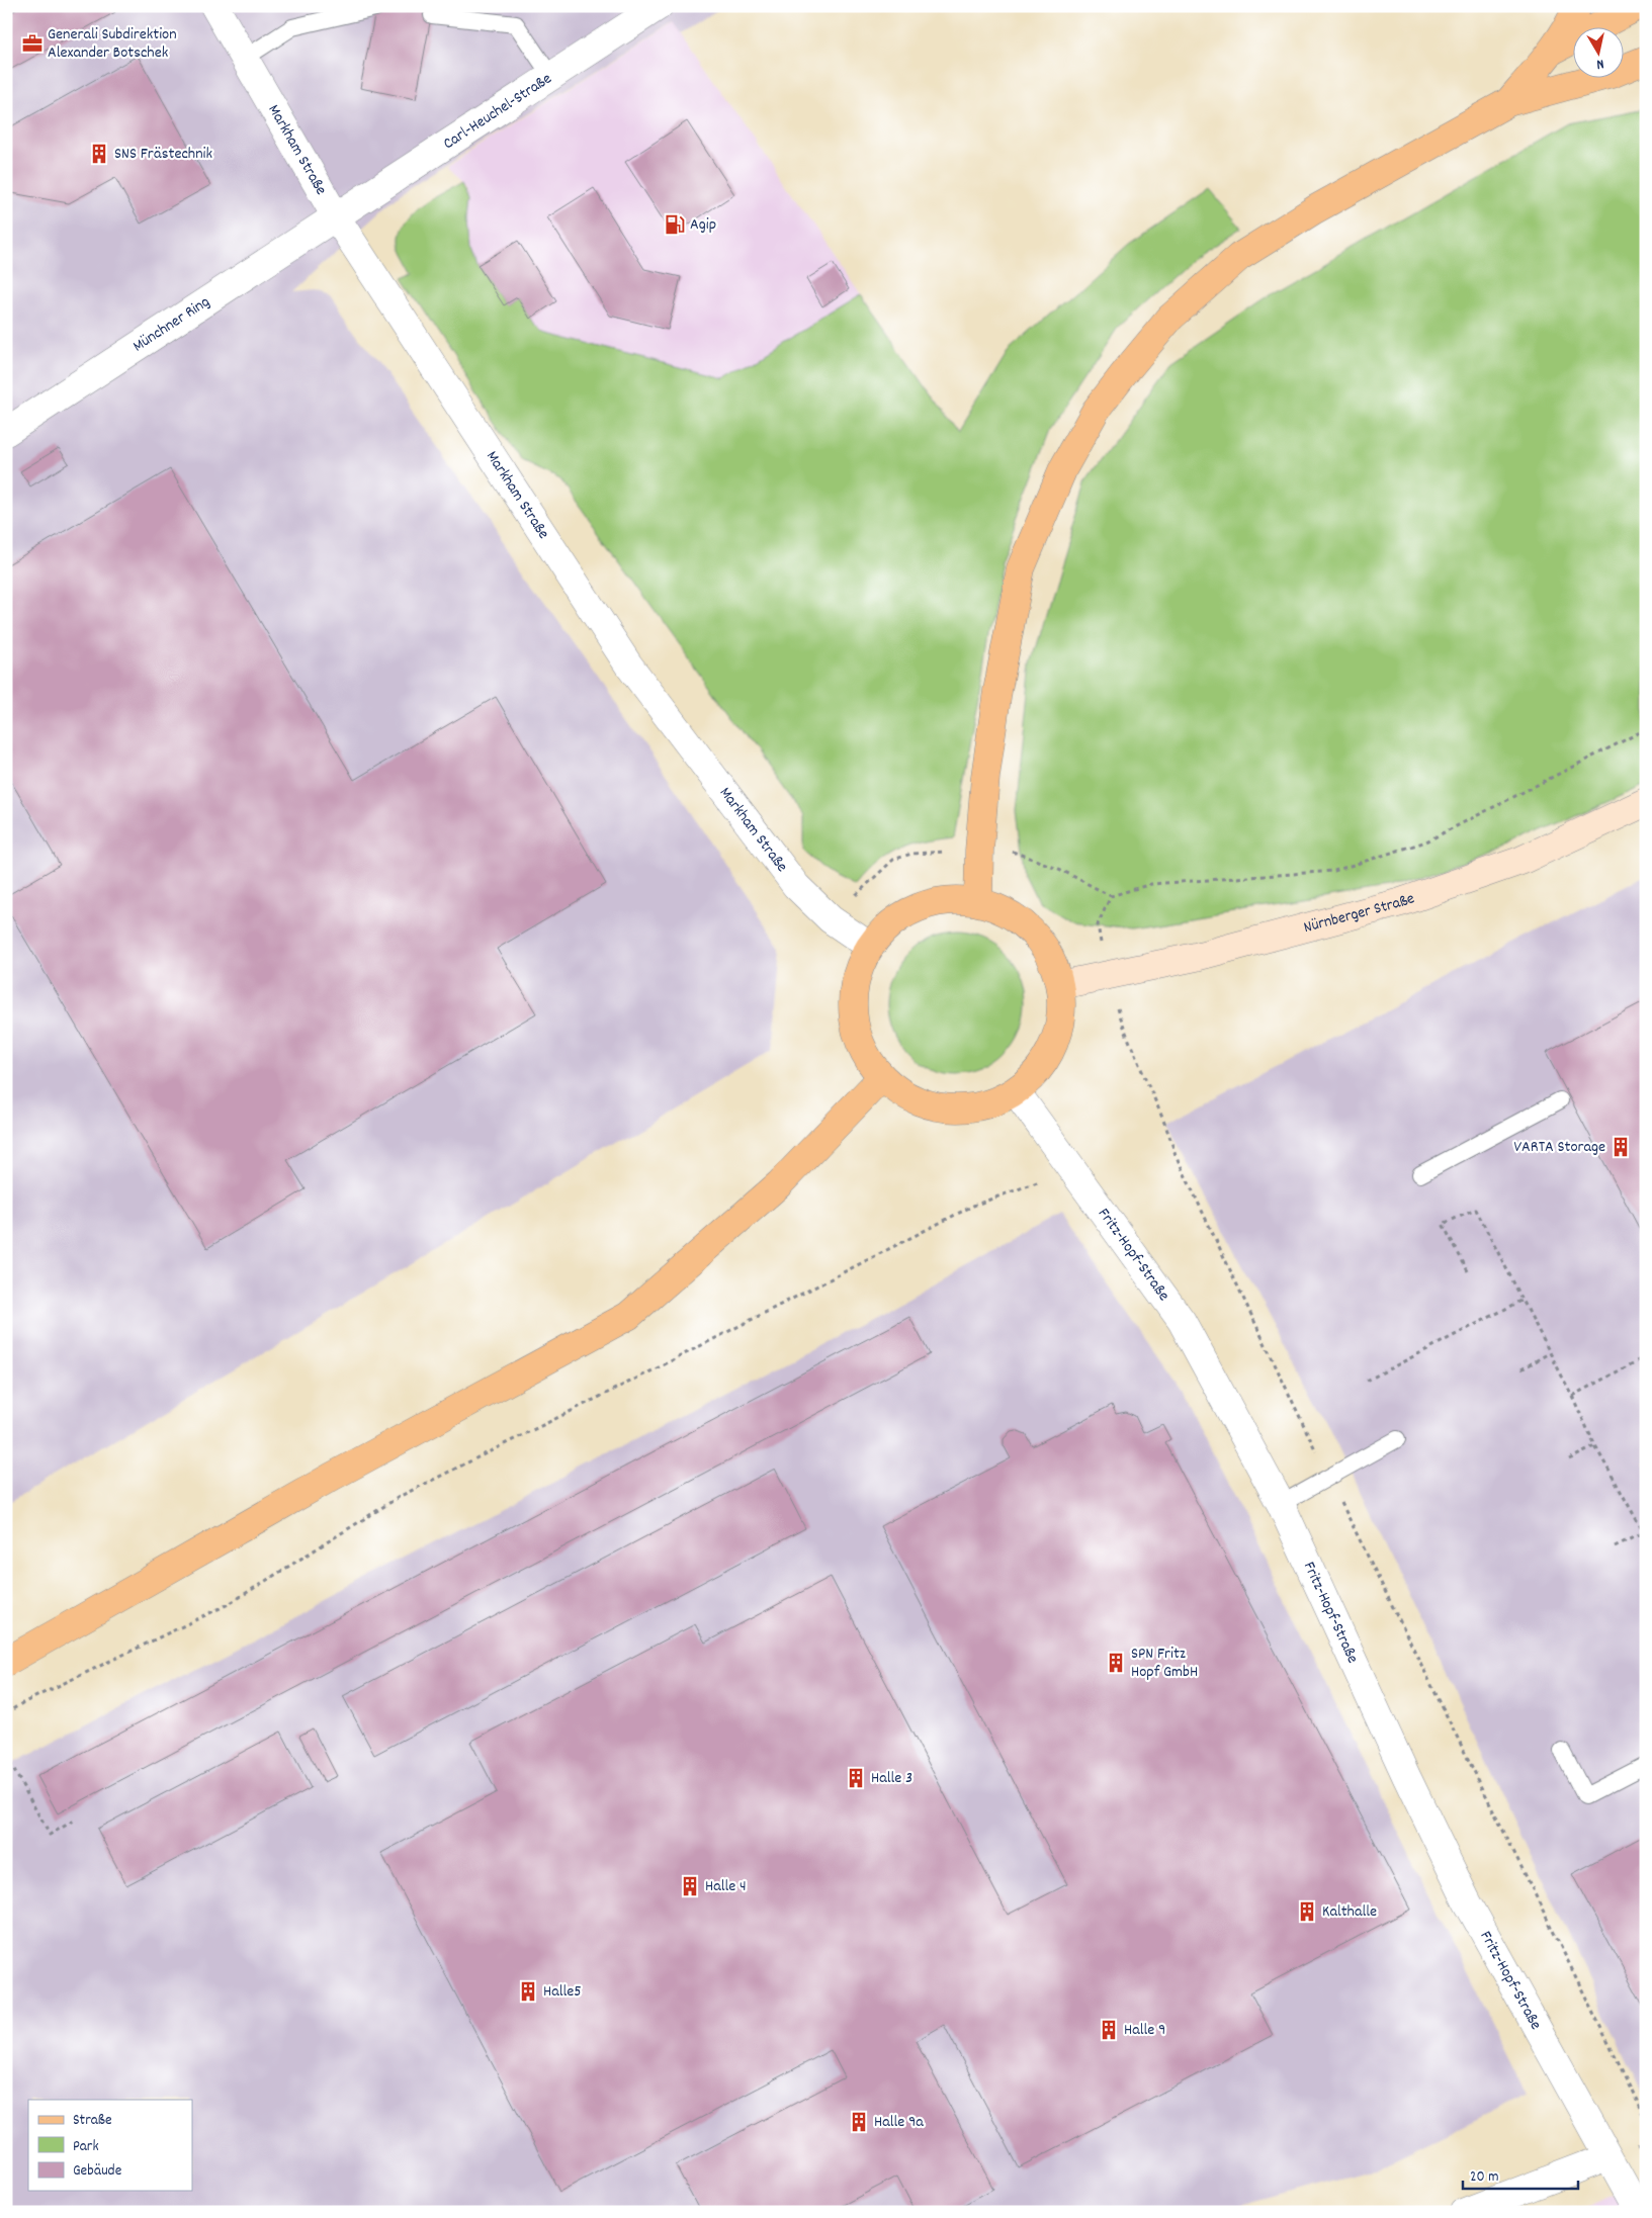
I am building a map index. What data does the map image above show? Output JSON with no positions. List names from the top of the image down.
{
  "streets": {
    "main road": ["Nürnberger Straße"],
    "street": [
      "Carl-Heuchel-Straße",
      "Markham Straße",
      "Münchner Ring",
      "Fritz-Hopf-Straße"
    ]
  },
  "crossings": [
    ["Carl-Heuchel-Straße", "Markham Straße"],
    ["Carl-Heuchel-Straße", "Münchner Ring"],
    ["Markham Straße", "Münchner Ring"]
  ],
  "places": {
    "office": ["Generali Subdirektion Alexander Botschek"],
    "building": [
      "SNS Frästechnik",
      "VARTA Storage",
      "SPN Fritz Hopf GmbH",
      "Halle 3",
      "Halle 4",
      "Kalthalle",
      "Halle5",
      "Halle 9",
      "Halle 9a"
    ],
    "fuel station": ["Agip"]
  },
  "legend": ["Straße", "Park", "Gebäude"],
  "scale_bar": "20 m",
  "north": "bottom"
}
